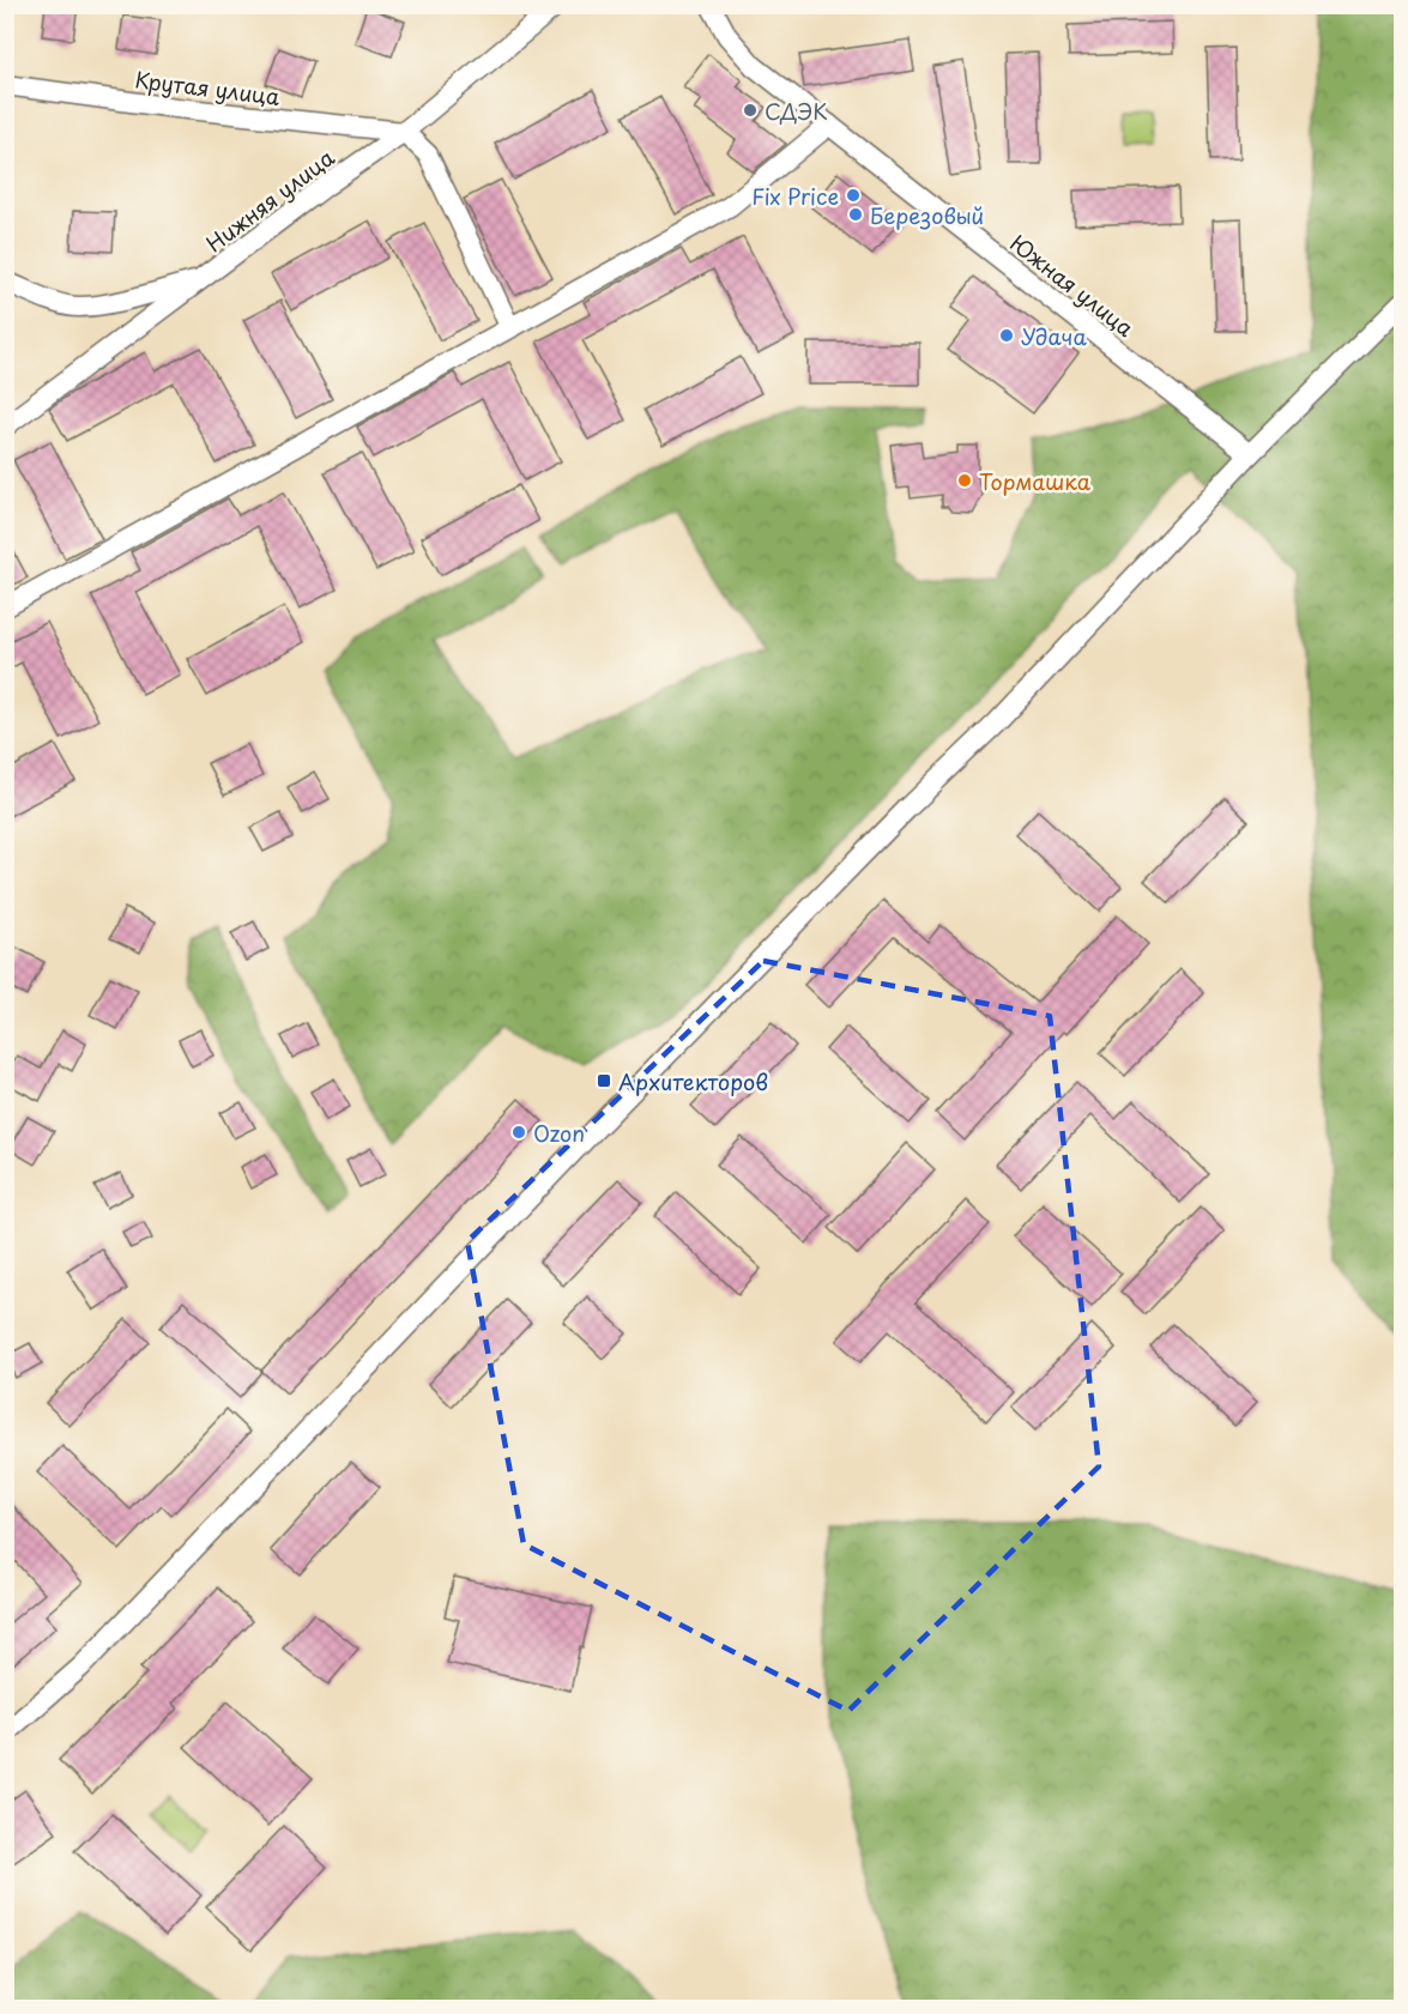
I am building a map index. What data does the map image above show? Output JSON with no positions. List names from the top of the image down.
{
  "streets": {
    "street": ["Крутая улица", "Нижняя улица", "Южная улица"]
  },
  "crossings": [
    ["Крутая улица", "Нижняя улица"]
  ],
  "places": {
    "other": [
      "СДЭК",
      "Fix Price",
      "Березовый",
      "Удача",
      "Тормашка",
      "Ozon"
    ],
    "transit": ["Архитекторов"]
  }
}
